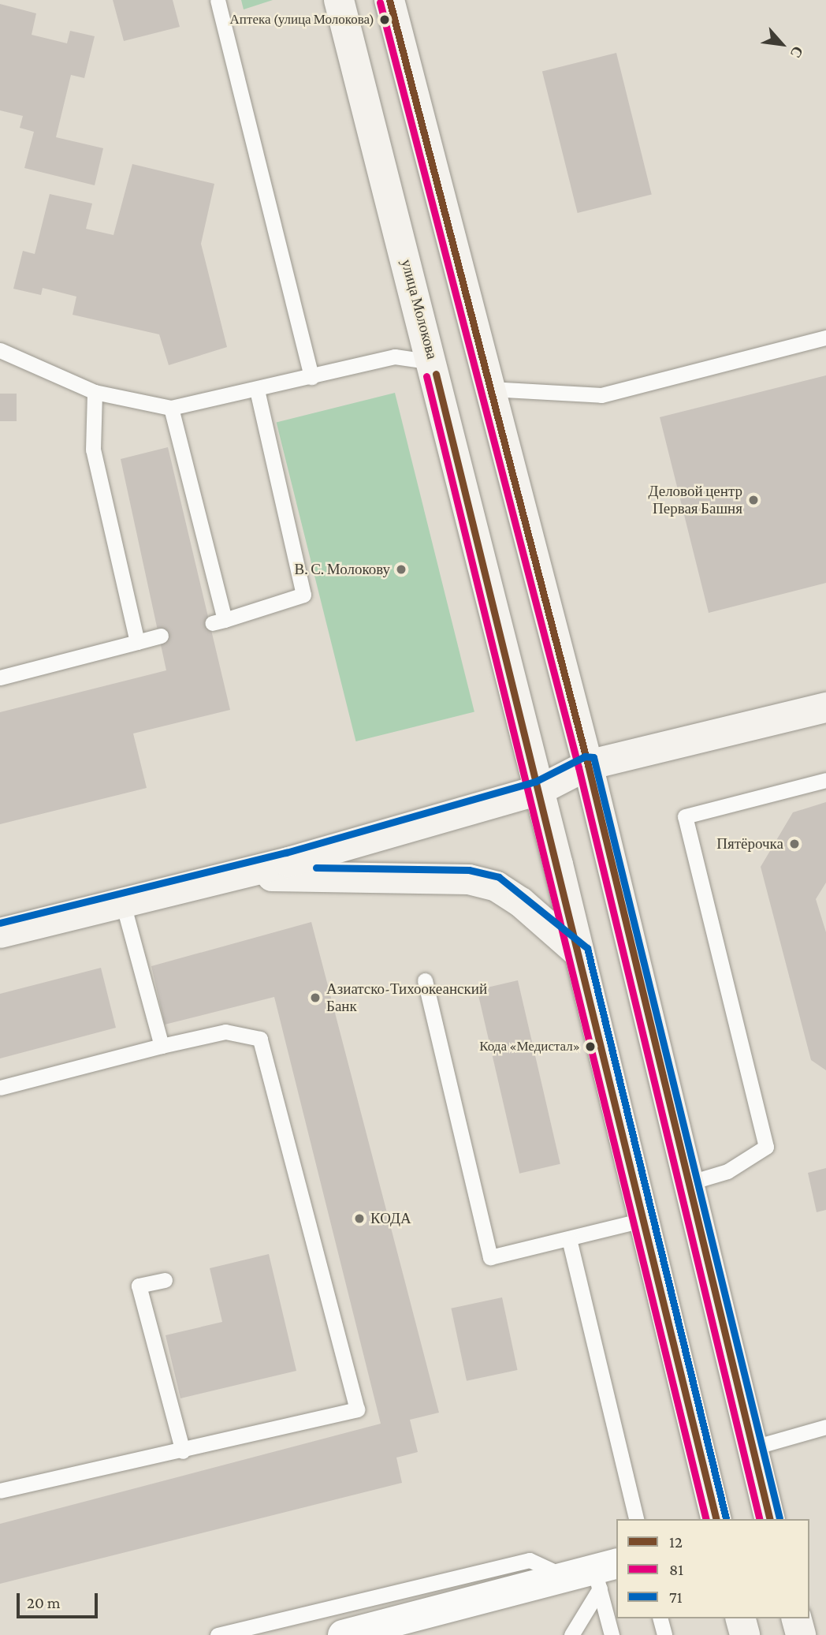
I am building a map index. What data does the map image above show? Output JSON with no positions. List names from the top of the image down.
{
  "streets": {
    "main road": ["улица Молокова"]
  },
  "places": [
    "Аптека (улица Молокова)",
    "Деловой центр Первая Башня",
    "В. С. Молокову",
    "Пятёрочка",
    "Азиатско-Тихоокеанский Банк",
    "Кода «Медистал»",
    "КОДА"
  ],
  "lines": ["transit line 12", "transit line 81", "transit line 71"],
  "legend": ["12", "81", "71"],
  "scale_bar": "20 m",
  "north": "bottom right"
}
